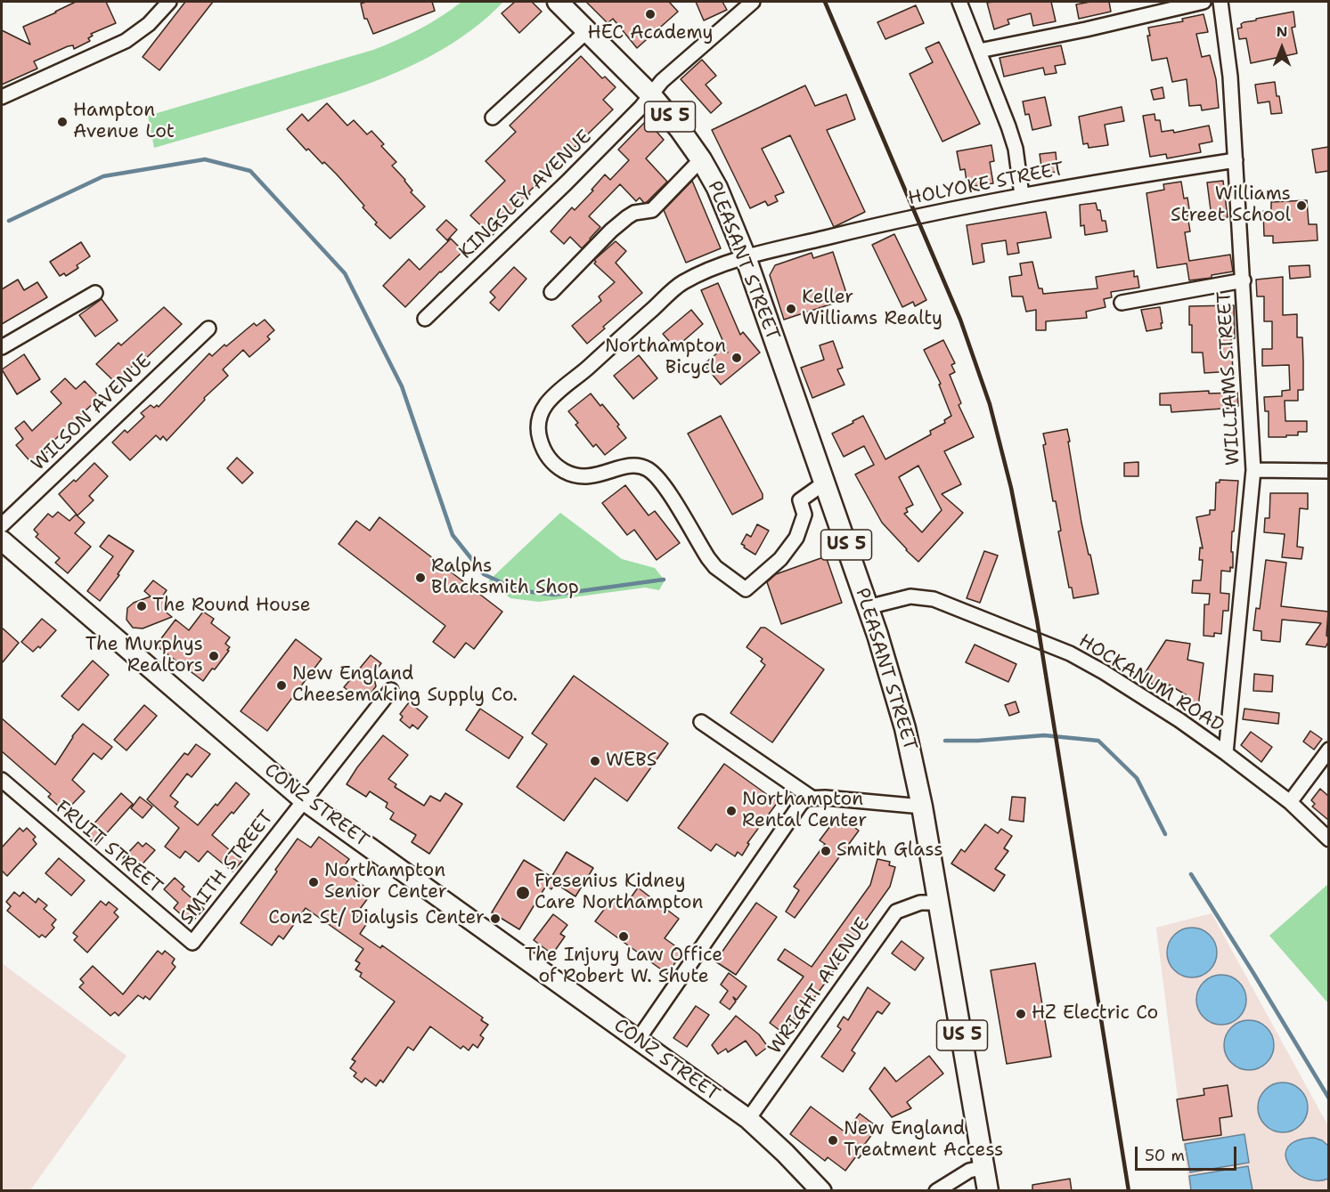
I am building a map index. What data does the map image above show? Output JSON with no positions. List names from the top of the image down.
{
  "streets": {
    "main road": ["US 5", "PLEASANT STREET", "CONZ STREET"],
    "street": [
      "HOLYOKE STREET",
      "KINGSLEY AVENUE",
      "WILLIAMS STREET",
      "WILSON AVENUE",
      "HOCKANUM ROAD",
      "FRUIT STREET",
      "SMITH STREET",
      "WRIGHT AVENUE"
    ]
  },
  "crossings": [
    ["HOLYOKE STREET", "PLEASANT STREET"],
    ["HOLYOKE STREET", "WILLIAMS STREET"],
    ["KINGSLEY AVENUE", "PLEASANT STREET"],
    ["PLEASANT STREET", "HOCKANUM ROAD"],
    ["PLEASANT STREET", "WRIGHT AVENUE"],
    ["WILLIAMS STREET", "HOCKANUM ROAD"],
    ["CONZ STREET", "SMITH STREET"],
    ["CONZ STREET", "WRIGHT AVENUE"],
    ["FRUIT STREET", "SMITH STREET"]
  ],
  "places": [
    "HEC Academy",
    "Hampton Avenue Lot",
    "Williams Street School",
    "Keller Williams Realty",
    "Northampton Bicycle",
    "Ralphs Blacksmith Shop",
    "The Round House",
    "The Murphys Realtors",
    "New England Cheesemaking Supply Co.",
    "WEBS",
    "Northampton Rental Center",
    "Smith Glass",
    "Northampton Senior Center",
    "Fresenius Kidney Care Northampton",
    "Conz St/ Dialysis Center",
    "The Injury Law Office of Robert W. Shute",
    "HZ Electric Co",
    "New England Treatment Access"
  ],
  "scale_bar": "50 m",
  "north": "top"
}
